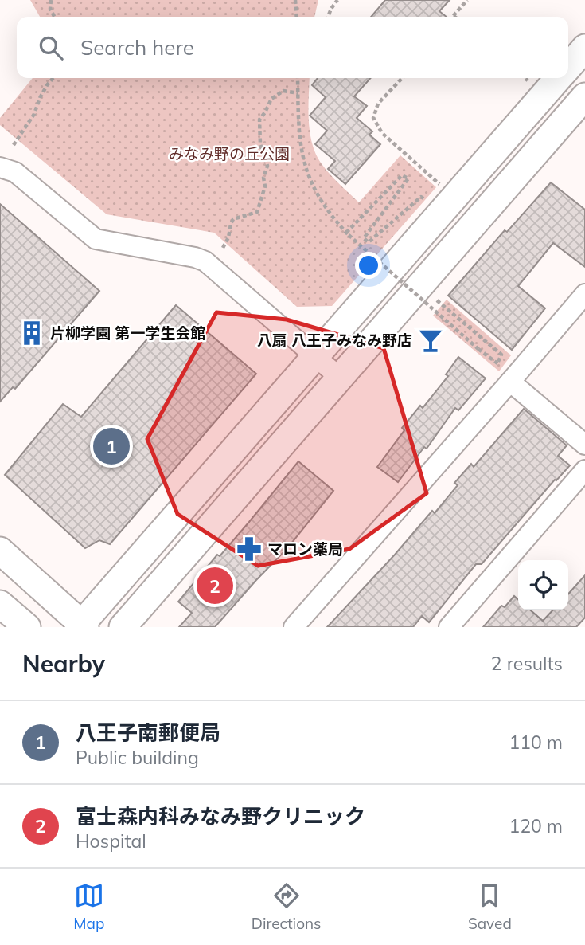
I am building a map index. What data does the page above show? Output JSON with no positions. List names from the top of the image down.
{
  "parks": ["みなみ野の丘公園"],
  "places": {
    "building": ["片柳学園 第一学生会館"],
    "bar": ["八扇 八王子みなみ野店"],
    "pharmacy": ["マロン薬局"]
  },
  "page": {
    "search": "Search here",
    "pins": ["1", "2"],
    "heading": ["Nearby", "2 results"],
    "list": [
      {
        "mark": "1",
        "name": "八王子南郵便局",
        "note": "Public building",
        "value": "110 m"
      },
      {
        "mark": "2",
        "name": "富士森内科みなみ野クリニック",
        "note": "Hospital",
        "value": "120 m"
      }
    ],
    "nav": ["Map", "Directions", "Saved"]
  }
}
